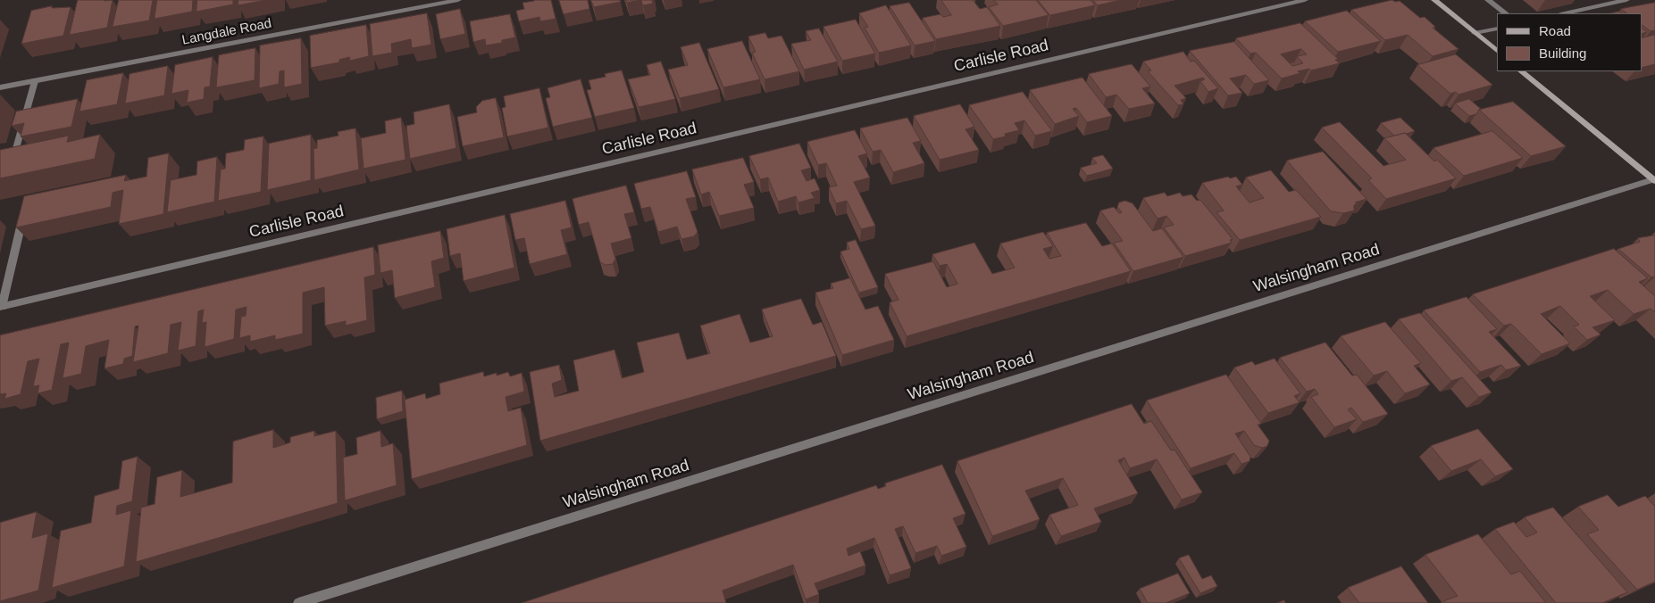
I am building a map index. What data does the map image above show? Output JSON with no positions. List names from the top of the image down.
{
  "streets": {
    "street": ["Langdale Road", "Carlisle Road", "Walsingham Road"]
  },
  "legend": ["Road", "Building"]
}
